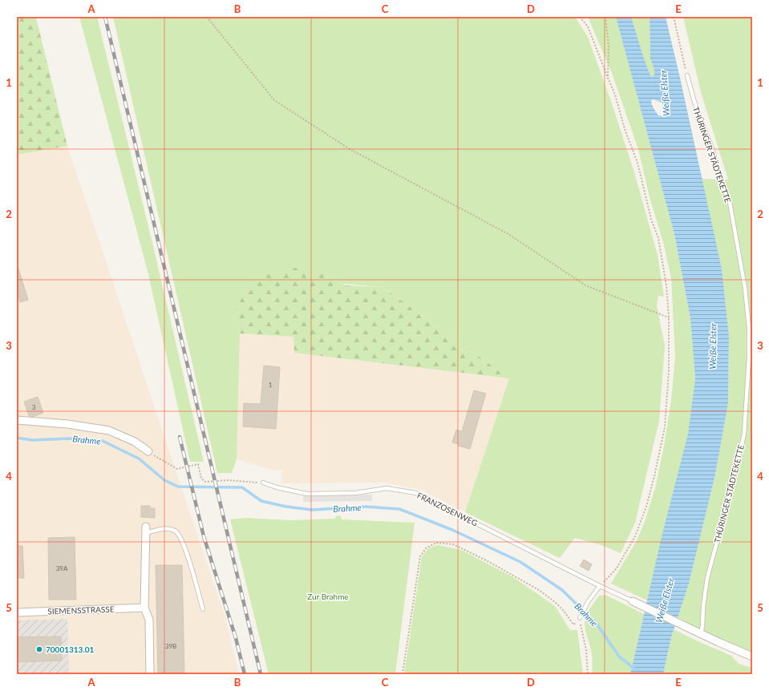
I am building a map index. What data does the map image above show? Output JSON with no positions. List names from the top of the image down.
{
  "streets": {
    "street": ["SIEMENSSTRASSE"],
    "lane": ["THÜRINGER STÄDTEKETTE", "FRANZOSENWEG"]
  },
  "water": ["Weiße Elster", "Brahme"],
  "parks": ["Zur Brahme"],
  "places": ["70001313.01"],
  "house_numbers": [
    "1",
    "3",
    "39A",
    "39B"
  ],
  "grid": {
    "columns": [
      "A",
      "B",
      "C",
      "D",
      "E"
    ],
    "rows": [
      "1",
      "2",
      "3",
      "4",
      "5"
    ]
  }
}
